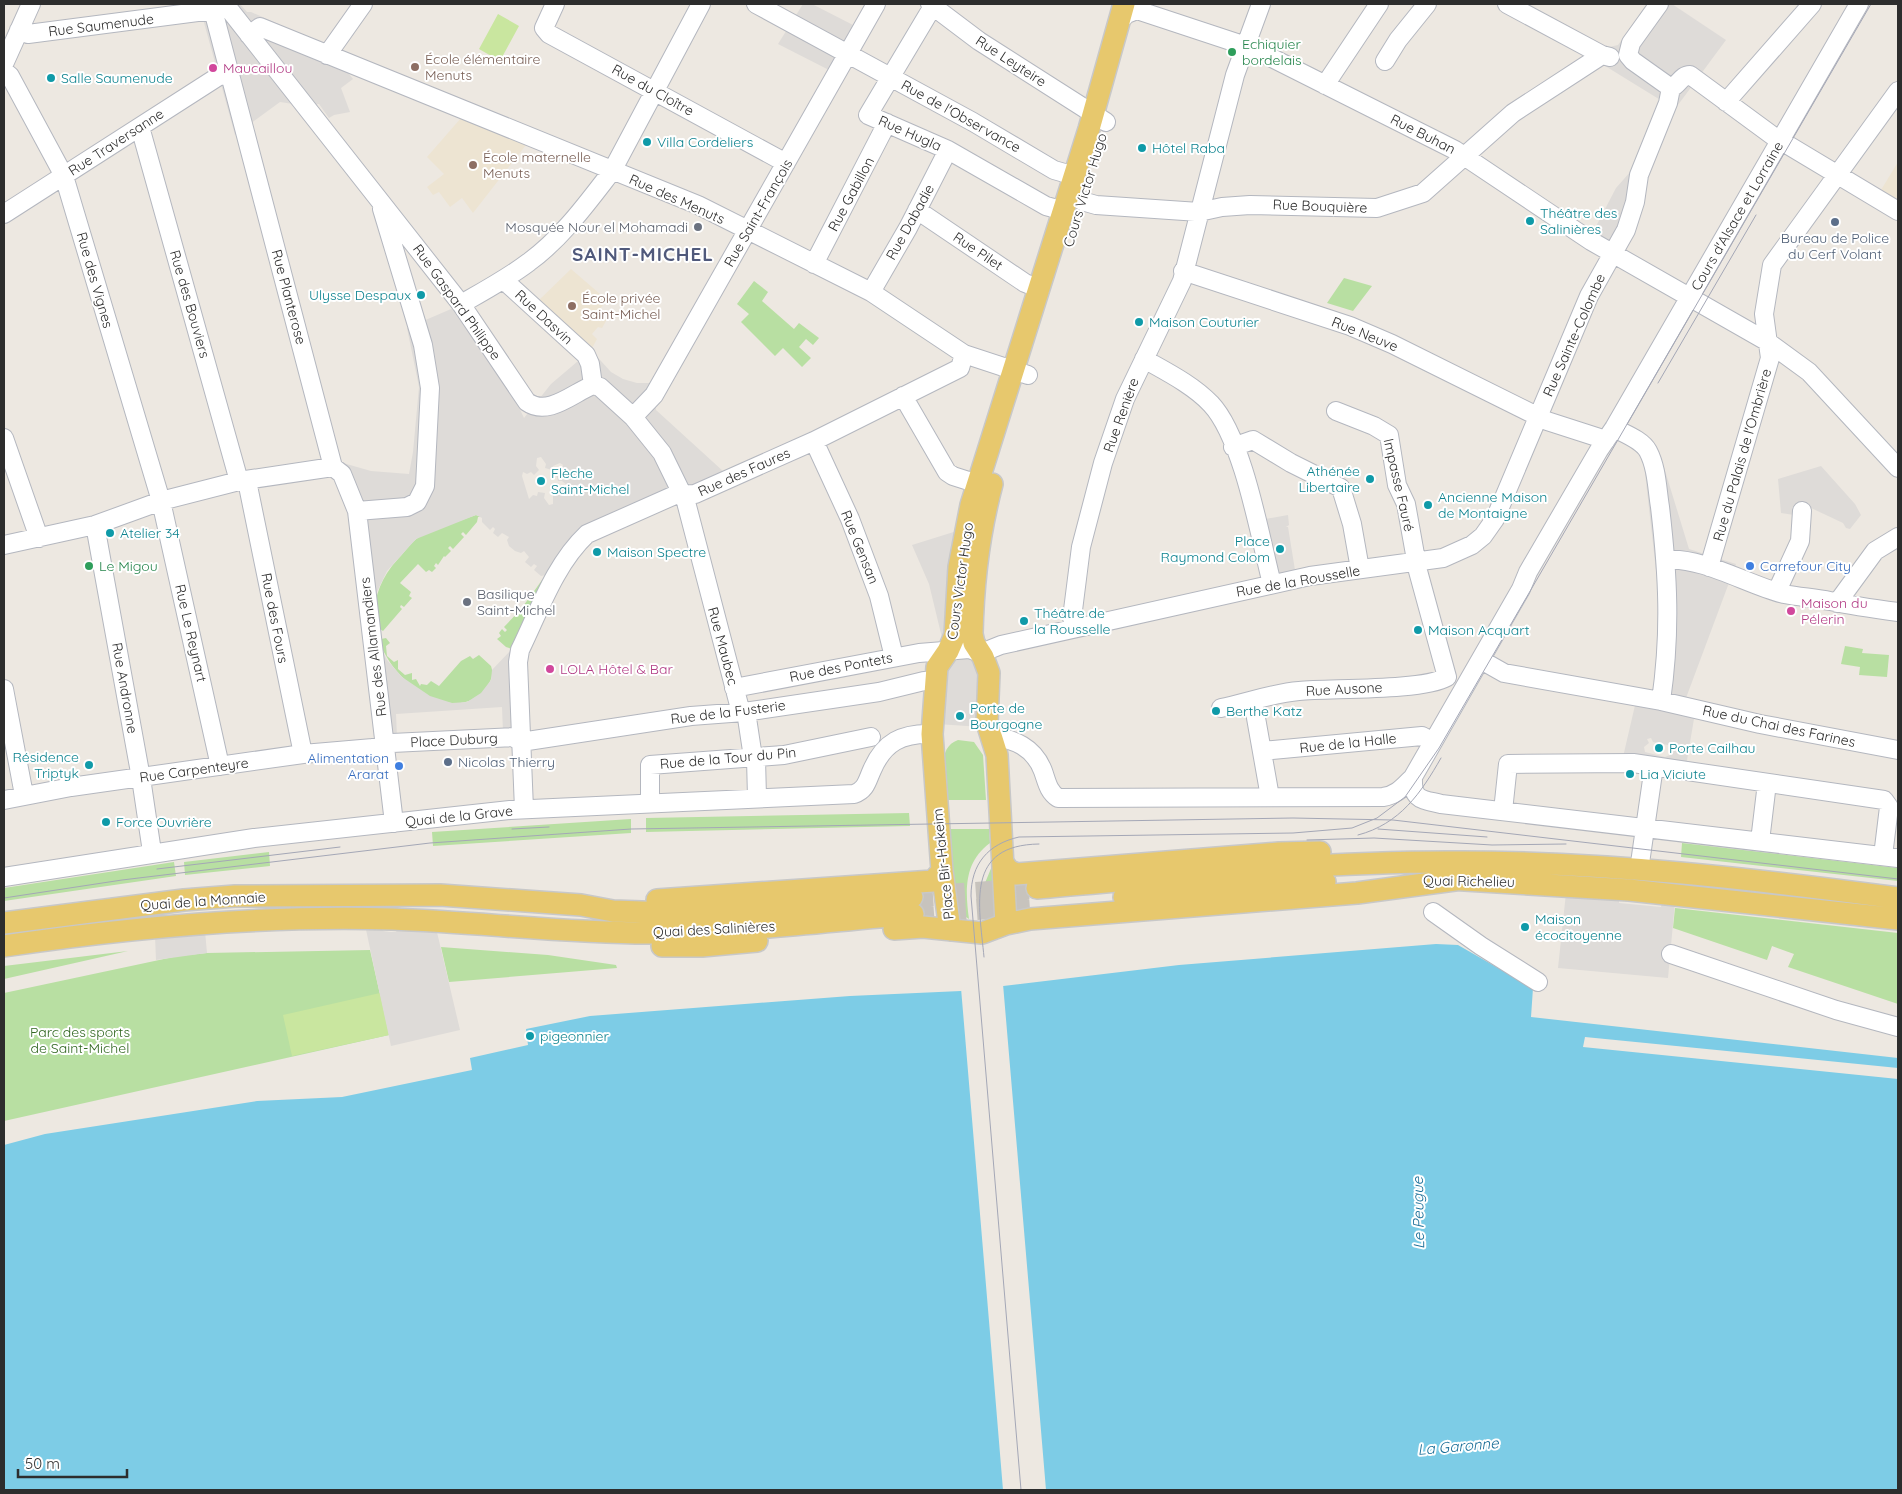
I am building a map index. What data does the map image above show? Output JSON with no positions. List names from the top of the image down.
{
  "streets": {
    "main road": [
      "Cours Victor Hugo",
      "Place Bir-Hakeim",
      "Quai Richelieu",
      "Quai de la Monnaie",
      "Quai des Salinières"
    ],
    "street": [
      "Rue Saumenude",
      "Rue Leyteire",
      "Rue du Cloître",
      "Rue de l'Observance",
      "Rue Hugla",
      "Rue Buhan",
      "Rue Traversanne",
      "Rue Gabillon",
      "Rue des Menuts",
      "Rue Bouquière",
      "Rue Saint-François",
      "Cours d'Alsace et Lorraine",
      "Rue Dabadie",
      "Rue Pilet",
      "Rue des Vignes",
      "Rue Planterose",
      "Rue Gaspard Philippe",
      "Rue des Bouviers",
      "Rue Dasvin",
      "Rue Neuve",
      "Rue Sainte-Colombe",
      "Rue Renière",
      "Rue du Palais de l'Ombrière",
      "Rue des Faures",
      "Impasse Fauré",
      "Rue Gensan",
      "Rue de la Rousselle",
      "Rue des Fours",
      "Rue Le Reynart",
      "Rue Maubec",
      "Rue des Allamandiers",
      "Rue des Pontets",
      "Rue Andronne",
      "Rue Ausone",
      "Rue de la Fusterie",
      "Rue du Chai des Farines",
      "Place Duburg",
      "Rue de la Halle",
      "Rue de la Tour du Pin",
      "Rue Carpenteyre",
      "Quai de la Grave"
    ]
  },
  "crossings": [
    ["Rue Saumenude", "Rue Planterose"],
    ["Rue Saumenude", "Rue Gaspard Philippe"],
    ["Rue Leyteire", "Rue Hugla"],
    ["Rue Leyteire", "Cours Victor Hugo"],
    ["Rue du Cloître", "Rue Saint-François"],
    ["Rue de l'Observance", "Rue Hugla"],
    ["Rue de l'Observance", "Cours Victor Hugo"],
    ["Rue de l'Observance", "Rue Saint-François"],
    ["Rue Hugla", "Cours Victor Hugo"],
    ["Rue Hugla", "Rue Gabillon"],
    ["Rue Hugla", "Rue Dabadie"],
    ["Rue Buhan", "Cours Victor Hugo"],
    ["Rue Buhan", "Rue Bouquière"],
    ["Rue Buhan", "Cours d'Alsace et Lorraine"],
    ["Rue Buhan", "Rue Sainte-Colombe"],
    ["Rue Buhan", "Rue Renière"],
    ["Rue Buhan", "Rue du Palais de l'Ombrière"],
    ["Rue Traversanne", "Rue des Vignes"],
    ["Rue Traversanne", "Rue Planterose"],
    ["Rue Traversanne", "Rue des Bouviers"],
    ["Cours Victor Hugo", "Rue des Menuts"],
    ["Cours Victor Hugo", "Rue Bouquière"],
    ["Cours Victor Hugo", "Rue Pilet"],
    ["Cours Victor Hugo", "Rue de la Rousselle"],
    ["Cours Victor Hugo", "Rue des Pontets"],
    ["Cours Victor Hugo", "Rue de la Fusterie"],
    ["Cours Victor Hugo", "Place Bir-Hakeim"],
    ["Rue Gabillon", "Rue des Menuts"],
    ["Rue des Menuts", "Rue Saint-François"],
    ["Rue des Menuts", "Rue Dabadie"],
    ["Rue des Menuts", "Rue Gaspard Philippe"],
    ["Rue des Menuts", "Rue des Faures"],
    ["Rue Bouquière", "Rue Renière"],
    ["Rue Saint-François", "Rue Maubec"],
    ["Cours d'Alsace et Lorraine", "Rue Neuve"],
    ["Cours d'Alsace et Lorraine", "Rue de la Halle"],
    ["Rue Dabadie", "Rue Pilet"],
    ["Rue des Vignes", "Rue Le Reynart"],
    ["Rue Planterose", "Rue Gaspard Philippe"],
    ["Rue Planterose", "Rue des Allamandiers"],
    ["Rue Gaspard Philippe", "Rue Dasvin"],
    ["Rue Gaspard Philippe", "Rue Maubec"],
    ["Rue Gaspard Philippe", "Rue des Allamandiers"],
    ["Rue des Bouviers", "Rue des Fours"],
    ["Rue Dasvin", "Rue Maubec"],
    ["Rue Neuve", "Rue Sainte-Colombe"],
    ["Rue Neuve", "Rue Renière"],
    ["Rue Neuve", "Rue de la Rousselle"],
    ["Rue Sainte-Colombe", "Rue de la Rousselle"],
    ["Rue Renière", "Rue de la Rousselle"],
    ["Rue des Faures", "Rue Gensan"],
    ["Rue des Faures", "Rue Maubec"],
    ["Rue des Faures", "Rue de la Fusterie"],
    ["Rue des Faures", "Place Duburg"],
    ["Rue des Faures", "Quai de la Grave"],
    ["Impasse Fauré", "Rue de la Rousselle"],
    ["Rue Gensan", "Rue des Pontets"],
    ["Rue de la Rousselle", "Rue des Pontets"],
    ["Rue des Fours", "Rue Carpenteyre"],
    ["Rue Le Reynart", "Rue Carpenteyre"],
    ["Rue Maubec", "Rue des Pontets"],
    ["Rue Maubec", "Rue de la Fusterie"],
    ["Rue Maubec", "Rue de la Tour du Pin"],
    ["Rue des Allamandiers", "Place Duburg"],
    ["Rue des Allamandiers", "Rue Carpenteyre"],
    ["Rue des Allamandiers", "Quai de la Grave"],
    ["Rue Andronne", "Rue Carpenteyre"],
    ["Rue de la Fusterie", "Place Duburg"],
    ["Place Duburg", "Rue Carpenteyre"],
    ["Place Bir-Hakeim", "Quai Richelieu"],
    ["Quai de la Monnaie", "Quai des Salinières"]
  ],
  "districts": ["SAINT-MICHEL"],
  "water": ["Le Peugue", "La Garonne"],
  "parks": ["Parc des sports de Saint-Michel"],
  "places": [
    "Echiquier bordelais",
    "École élémentaire Menuts",
    "Maucaillou",
    "Salle Saumenude",
    "Villa Cordeliers",
    "Hôtel Raba",
    "École maternelle Menuts",
    "Théâtre des Salinières",
    "Bureau de Police du Cerf Volant",
    "Mosquée Nour el Mohamadi",
    "Ulysse Despaux",
    "École privée Saint-Michel",
    "Maison Couturier",
    "Athénée Libertaire",
    "Flèche Saint-Michel",
    "Ancienne Maison de Montaigne",
    "Atelier 34",
    "Place Raymond Colom",
    "Maison Spectre",
    "Le Migou",
    "Carrefour City",
    "Basilique Saint-Michel",
    "Maison du Pélerin",
    "Théâtre de la Rousselle",
    "Maison Acquart",
    "LOLA Hôtel & Bar",
    "Berthe Katz",
    "Porte de Bourgogne",
    "Porte Cailhau",
    "Nicolas Thierry",
    "Résidence Triptyk",
    "Alimentation Ararat",
    "Lia Viciute",
    "Force Ouvrière",
    "Maison écocitoyenne",
    "pigeonnier"
  ],
  "scale_bar": "50 m"
}
